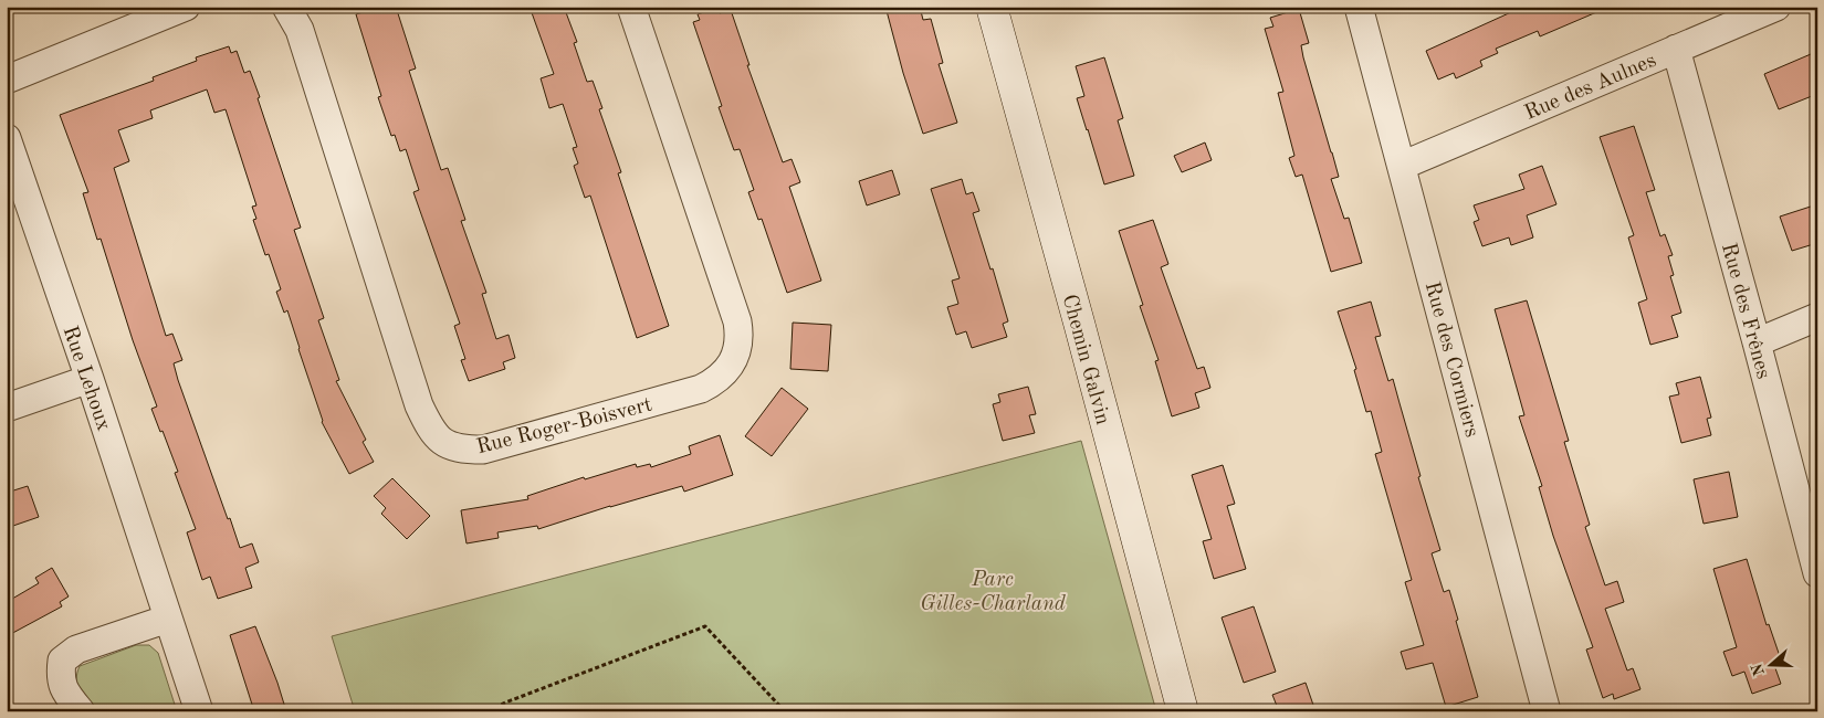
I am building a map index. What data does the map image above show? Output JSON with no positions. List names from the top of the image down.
{
  "streets": {
    "street": [
      "Rue des Aulnes",
      "Rue des Frênes",
      "Chemin Galvin",
      "Rue des Cormiers",
      "Rue Lehoux",
      "Rue Roger-Boisvert"
    ]
  },
  "crossings": [
    ["Rue des Aulnes", "Rue des Frênes"],
    ["Rue des Aulnes", "Rue des Cormiers"]
  ],
  "parks": ["Parc Gilles-Charland"],
  "north": "left"
}
